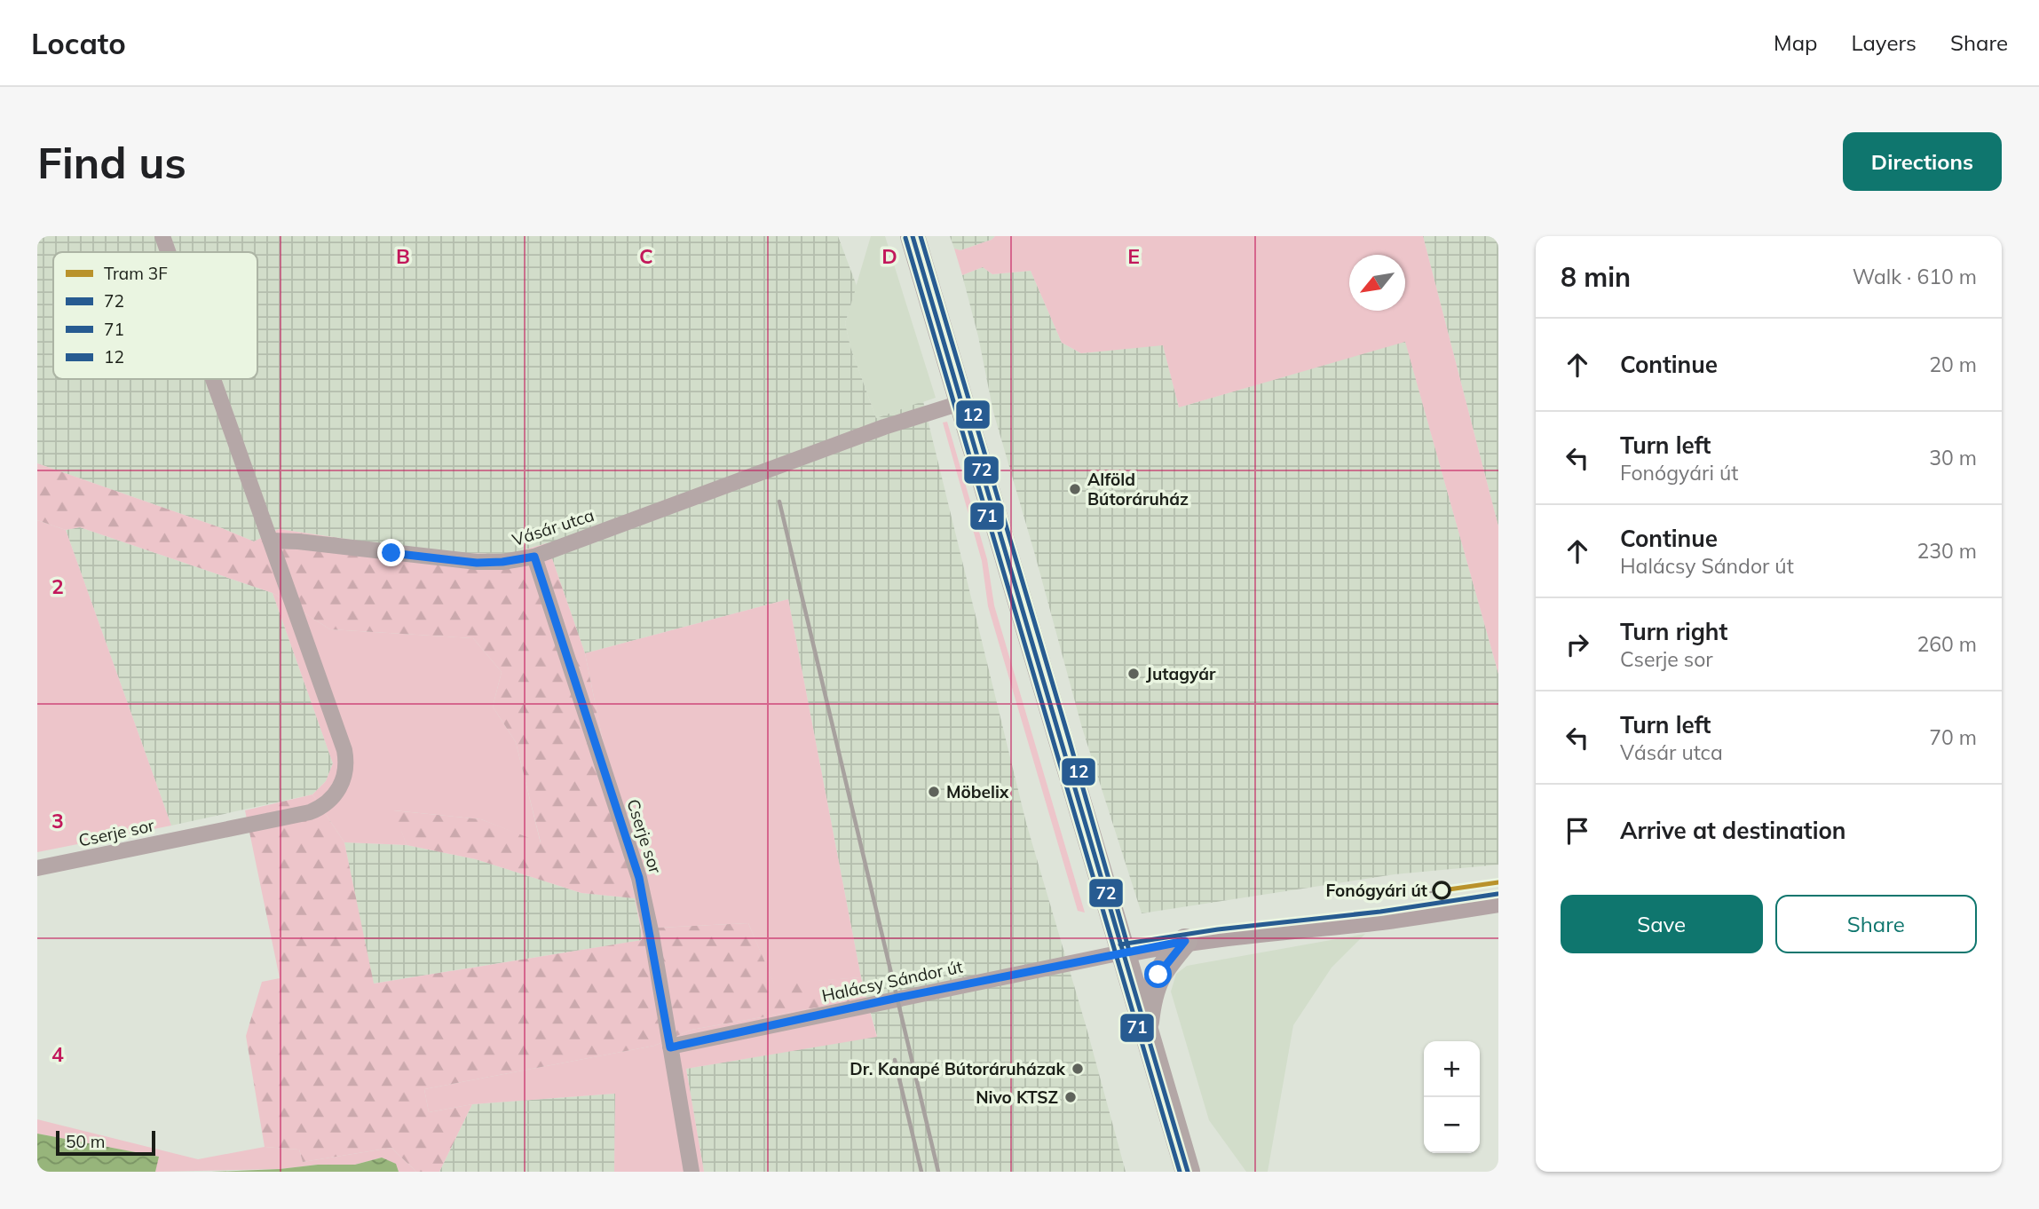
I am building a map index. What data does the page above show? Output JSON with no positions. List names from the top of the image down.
{
  "streets": {
    "street": ["Vásár utca", "Cserje sor", "Halácsy Sándor út"]
  },
  "crossings": [
    ["Vásár utca", "Cserje sor"],
    ["Cserje sor", "Halácsy Sándor út"]
  ],
  "places": [
    "Alföld Bútoráruház",
    "Jutagyár",
    "Möbelix",
    "Fonógyári út",
    "Dr. Kanapé Bútoráruházak",
    "Nivo KTSZ"
  ],
  "lines": [
    "transit line 72",
    "transit line 12",
    "transit line 71",
    "tram line 3F"
  ],
  "legend": [
    "Tram 3F",
    "72",
    "71",
    "12"
  ],
  "scale_bar": "50 m",
  "north": "bottom left",
  "page": {
    "header": "Locato",
    "nav": ["Map", "Layers", "Share"],
    "buttons": [
      "Directions",
      ["Save", "Share"]
    ],
    "title": "Find us",
    "heading": ["8 min", "Walk · 610 m"],
    "list": [
      ["Continue", "20 m"],
      ["Turn left", "Fonógyári út", "30 m"],
      ["Continue", "Halácsy Sándor út", "230 m"],
      ["Turn right", "Cserje sor", "260 m"],
      ["Turn left", "Vásár utca", "70 m"],
      "Arrive at destination"
    ],
    "map_buttons": ["+", "−"],
    "scale": "50 m"
  },
  "grid": {
    "columns": [
      "B",
      "C",
      "D",
      "E"
    ],
    "rows": ["2", "3", "4"]
  }
}
